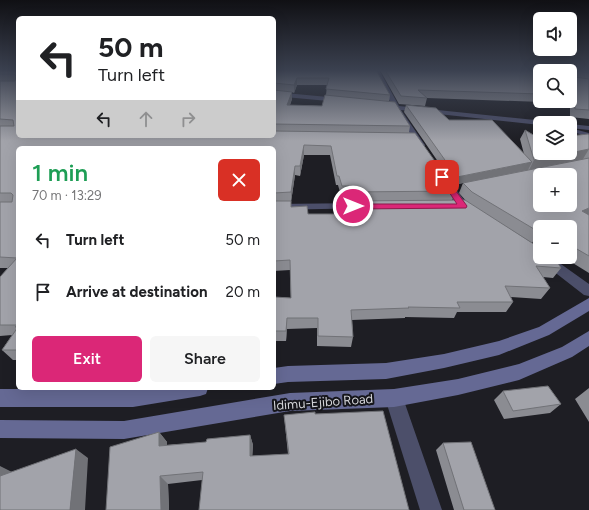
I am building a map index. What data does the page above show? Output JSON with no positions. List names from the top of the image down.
{
  "streets": {
    "main road": ["Idimu-Ejibo Road"]
  },
  "page": {
    "map_buttons": ["+", "−"],
    "turn": ["50 m", "Turn left"],
    "heading": ["1 min", "70 m · 13:29"],
    "list": [
      {
        "name": "Turn left",
        "value": "50 m"
      },
      {
        "name": "Arrive at destination",
        "value": "20 m"
      }
    ],
    "buttons": ["Exit", "Share"]
  }
}
